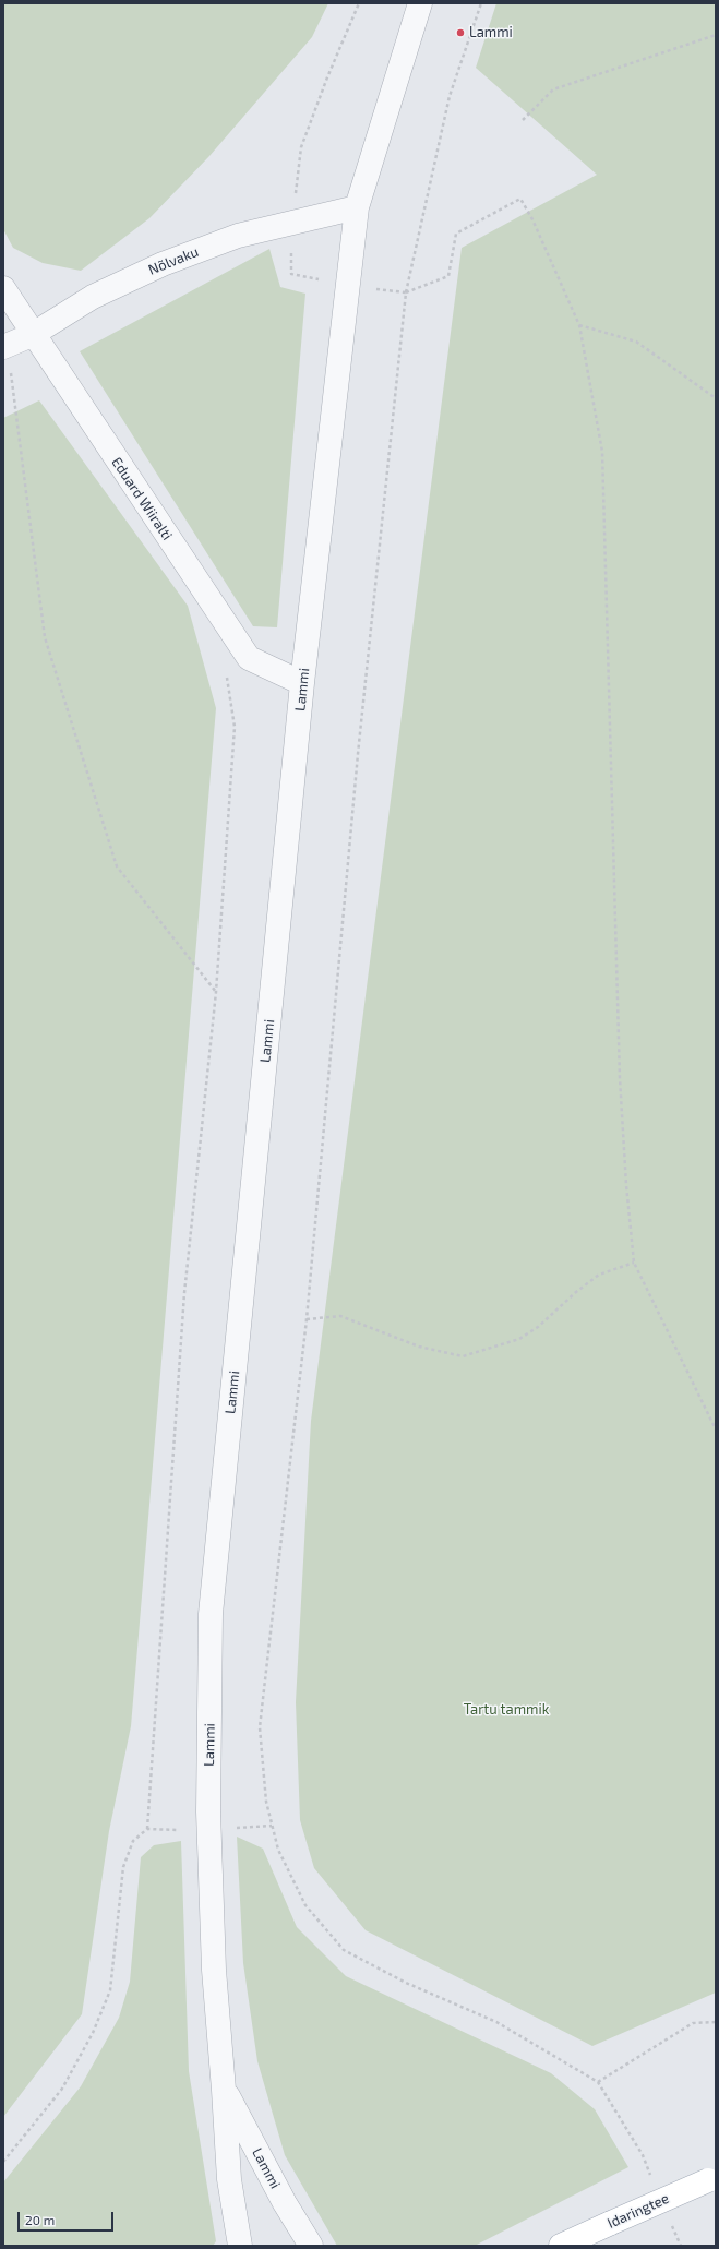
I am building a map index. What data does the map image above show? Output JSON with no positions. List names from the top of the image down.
{
  "streets": {
    "main road": ["Idaringtee"],
    "street": ["Nõlvaku", "Eduard Wiiralti", "Lammi"]
  },
  "crossings": [
    ["Nõlvaku", "Eduard Wiiralti"],
    ["Nõlvaku", "Lammi"],
    ["Eduard Wiiralti", "Lammi"]
  ],
  "parks": ["Tartu tammik"],
  "places": ["Lammi"],
  "scale_bar": "20 m"
}
